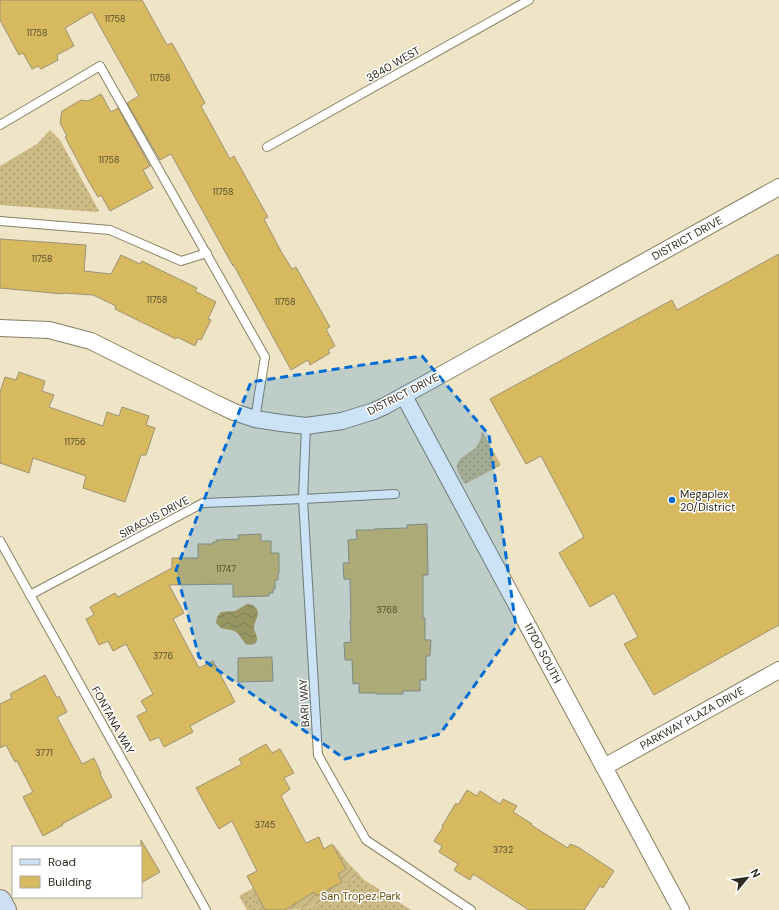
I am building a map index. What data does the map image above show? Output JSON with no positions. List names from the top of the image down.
{
  "streets": {
    "street": ["DISTRICT DRIVE", "11700 SOUTH", "PARKWAY PLAZA DRIVE"],
    "lane": [
      "3840 WEST",
      "SIRACUS DRIVE",
      "BARI WAY",
      "FONTANA WAY"
    ]
  },
  "crossings": [
    ["DISTRICT DRIVE", "11700 SOUTH"],
    ["DISTRICT DRIVE", "BARI WAY"],
    ["SIRACUS DRIVE", "BARI WAY"],
    ["SIRACUS DRIVE", "FONTANA WAY"],
    ["11700 SOUTH", "PARKWAY PLAZA DRIVE"]
  ],
  "parks": ["San Tropez Park"],
  "places": ["Megaplex 20/District"],
  "house_numbers": [
    "11758",
    "11758",
    "11758",
    "11758",
    "11758",
    "11758",
    "11758",
    "11758",
    "11756",
    "11747",
    "3768",
    "3776",
    "3771",
    "3745",
    "3732"
  ],
  "legend": ["Road", "Building"],
  "north": "top right"
}
